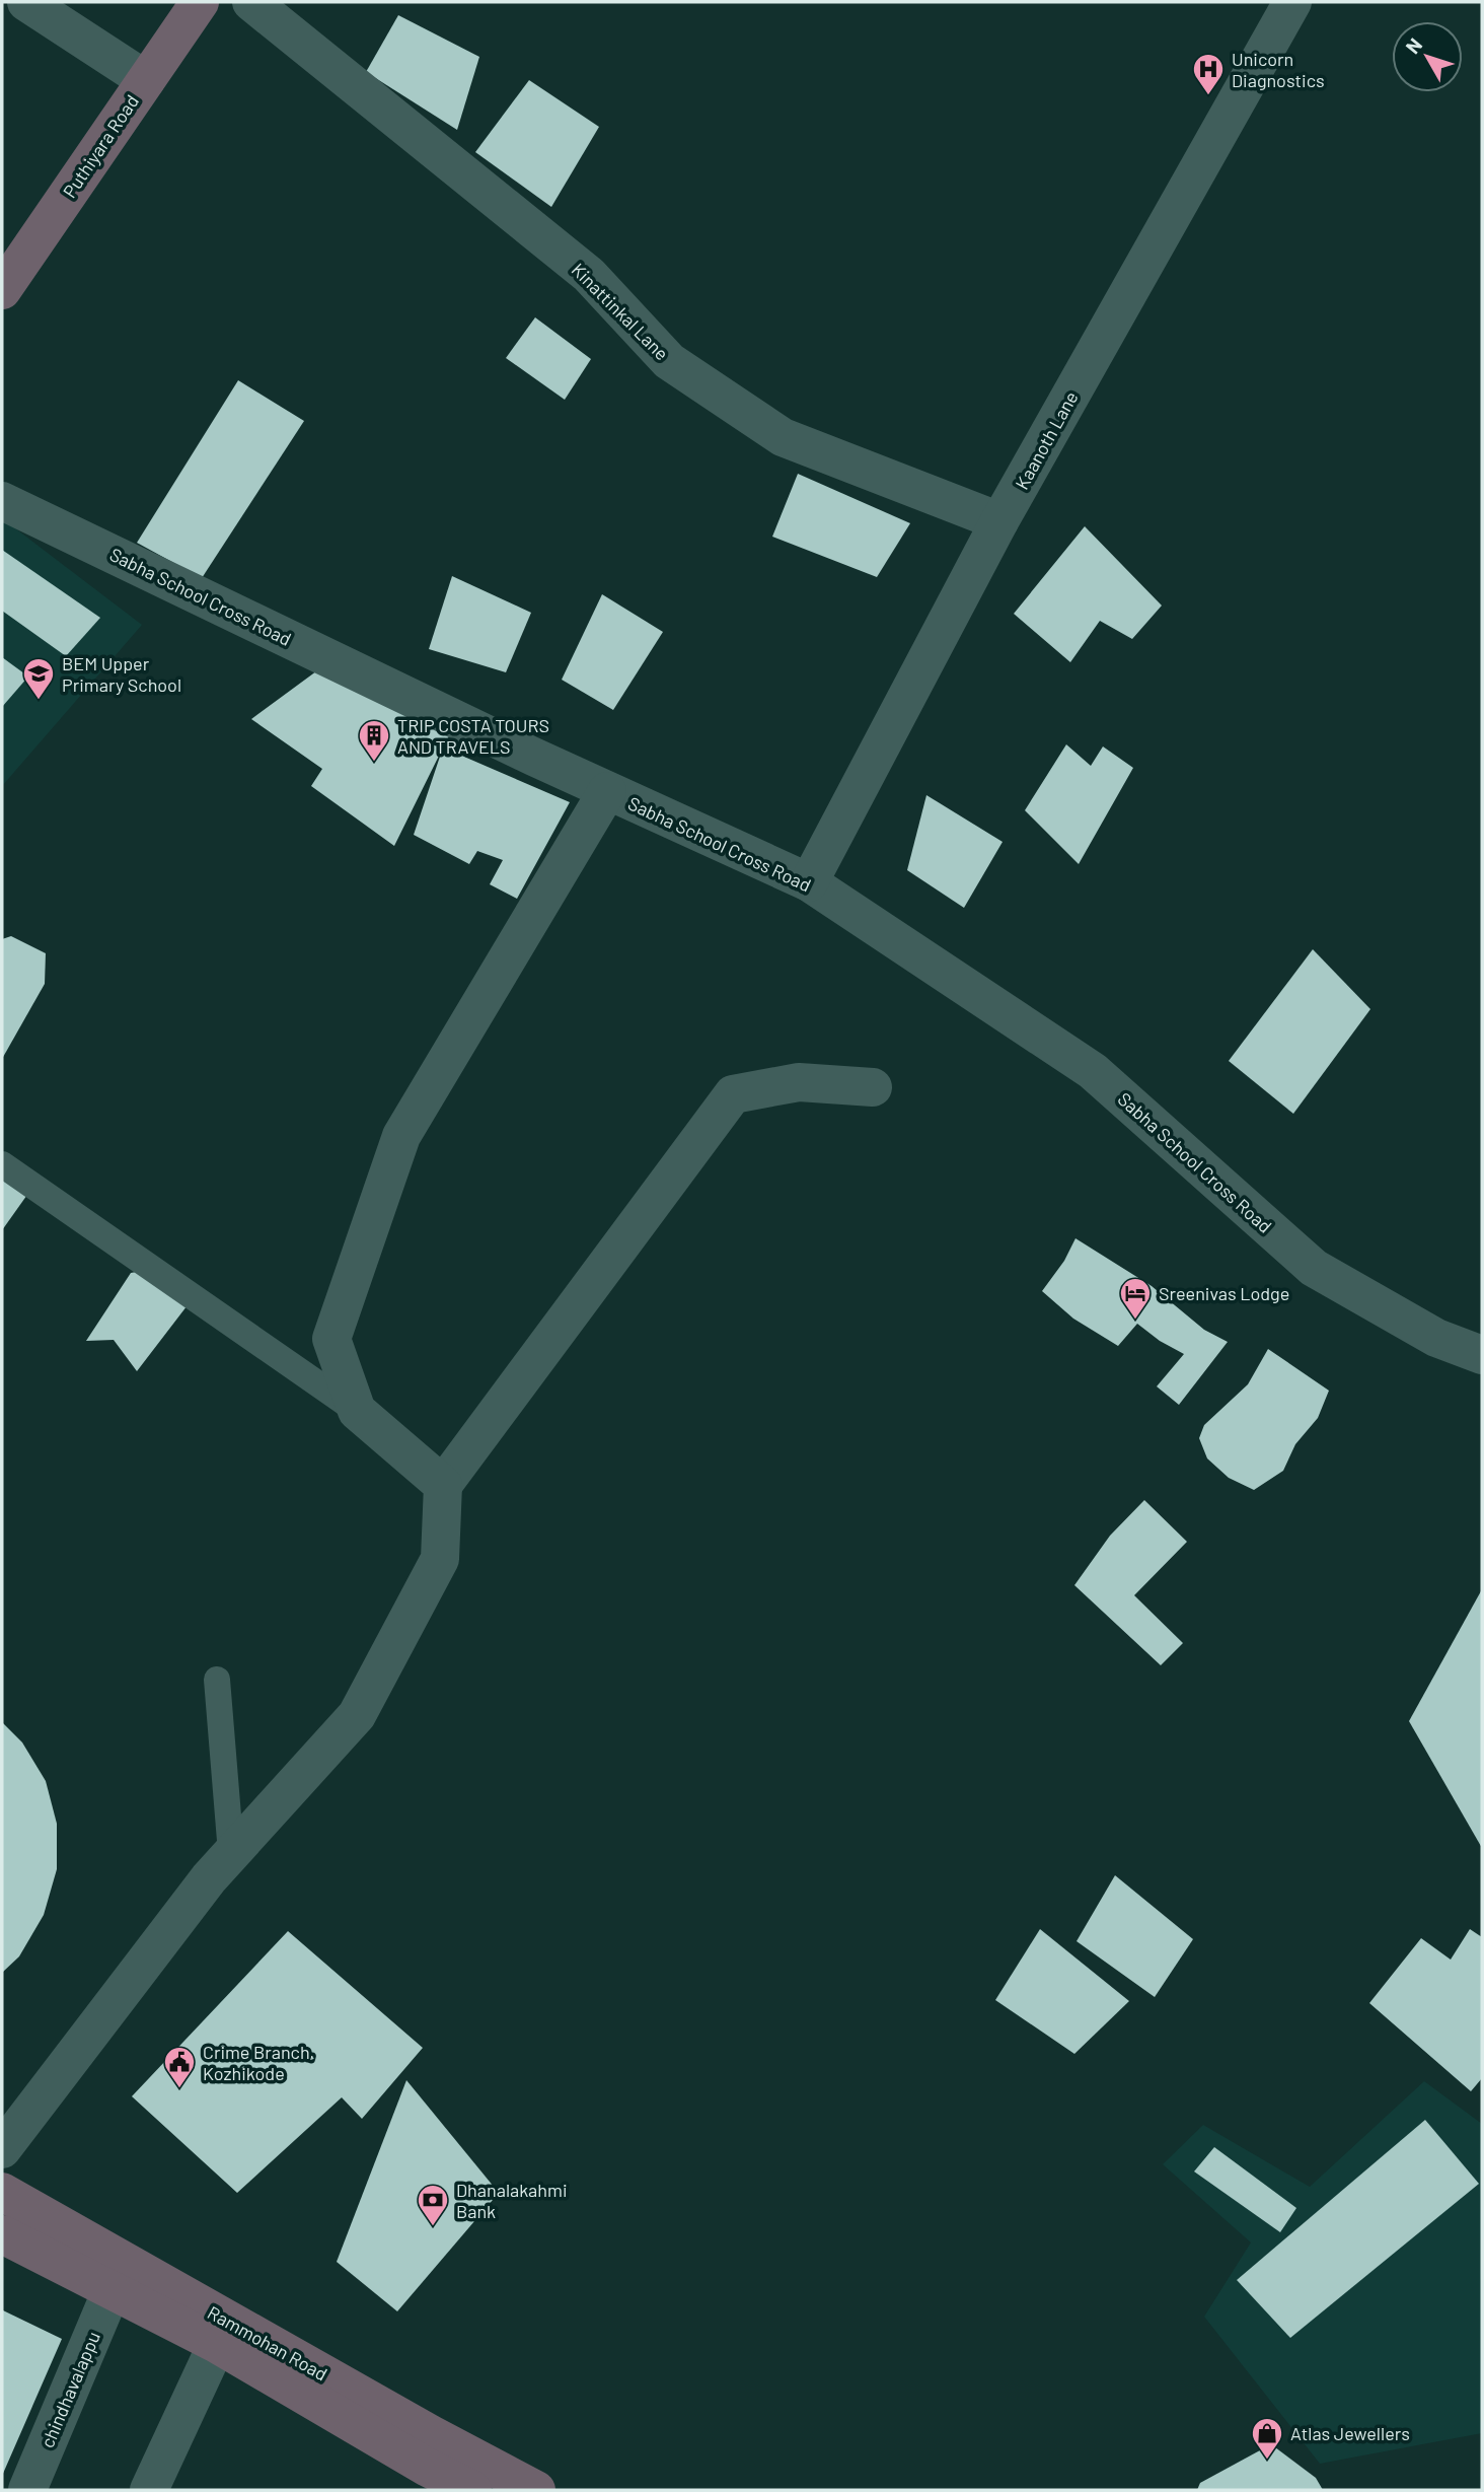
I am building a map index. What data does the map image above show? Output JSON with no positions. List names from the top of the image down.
{
  "streets": {
    "main road": ["Puthiyara Road", "Rammohan Road"],
    "street": [
      "Kinattinkal Lane",
      "Kaanoth Lane",
      "Sabha School Cross Road",
      "chindhavalappu"
    ]
  },
  "crossings": [
    ["Kinattinkal Lane", "Kaanoth Lane"],
    ["Kaanoth Lane", "Sabha School Cross Road"],
    ["Rammohan Road", "chindhavalappu"]
  ],
  "places": {
    "hospital": ["Unicorn Diagnostics"],
    "school or university": ["BEM Upper Primary School"],
    "building": ["TRIP COSTA TOURS AND TRAVELS"],
    "hotel": ["Sreenivas Lodge"],
    "public building": ["Crime Branch, Kozhikode"],
    "bank": ["Dhanalakahmi Bank"],
    "shop": ["Atlas Jewellers"]
  },
  "north": "top left"
}
